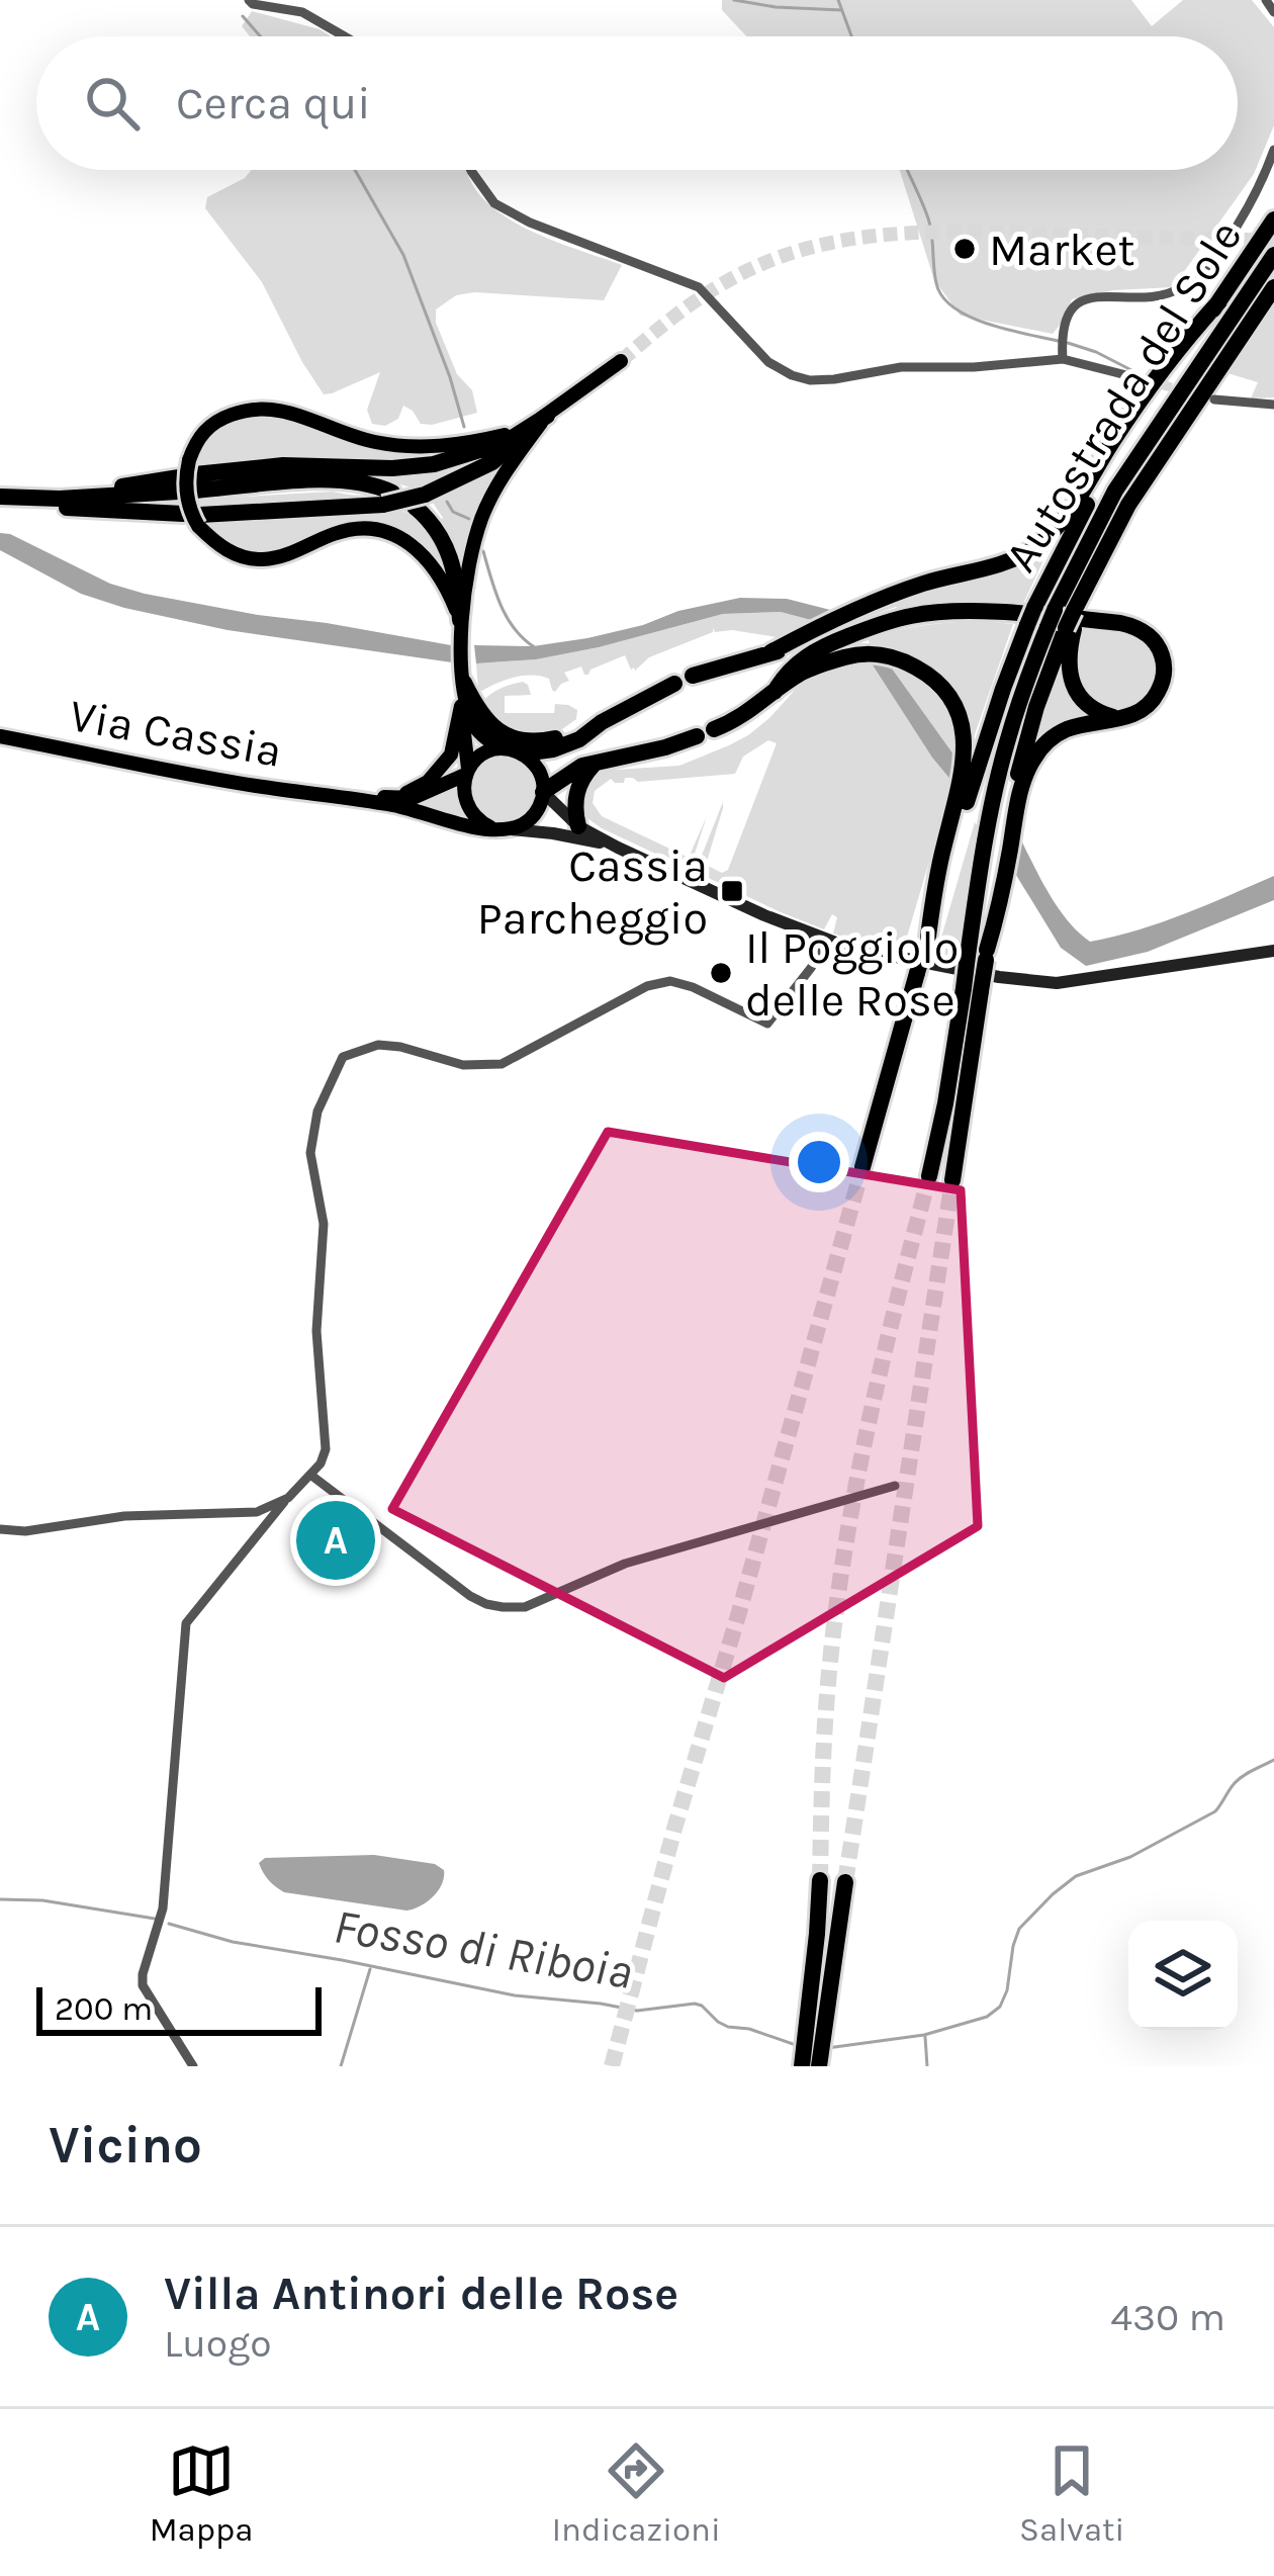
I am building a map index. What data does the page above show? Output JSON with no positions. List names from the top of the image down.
{
  "streets": {
    "highway": ["Autostrada del Sole"],
    "main road": ["Via Cassia"]
  },
  "water": ["Fosso di Riboia"],
  "places": {
    "other": ["Market", "Il Poggiolo delle Rose"],
    "transit": ["Cassia Parcheggio"]
  },
  "scale_bar": "200 m",
  "page": {
    "search": "Cerca qui",
    "pins": "A",
    "scale": "200 m",
    "heading": "Vicino",
    "list": [
      {
        "mark": "A",
        "name": "Villa Antinori delle Rose",
        "note": "Luogo",
        "value": "430 m"
      }
    ],
    "nav": ["Mappa", "Indicazioni", "Salvati"]
  }
}
